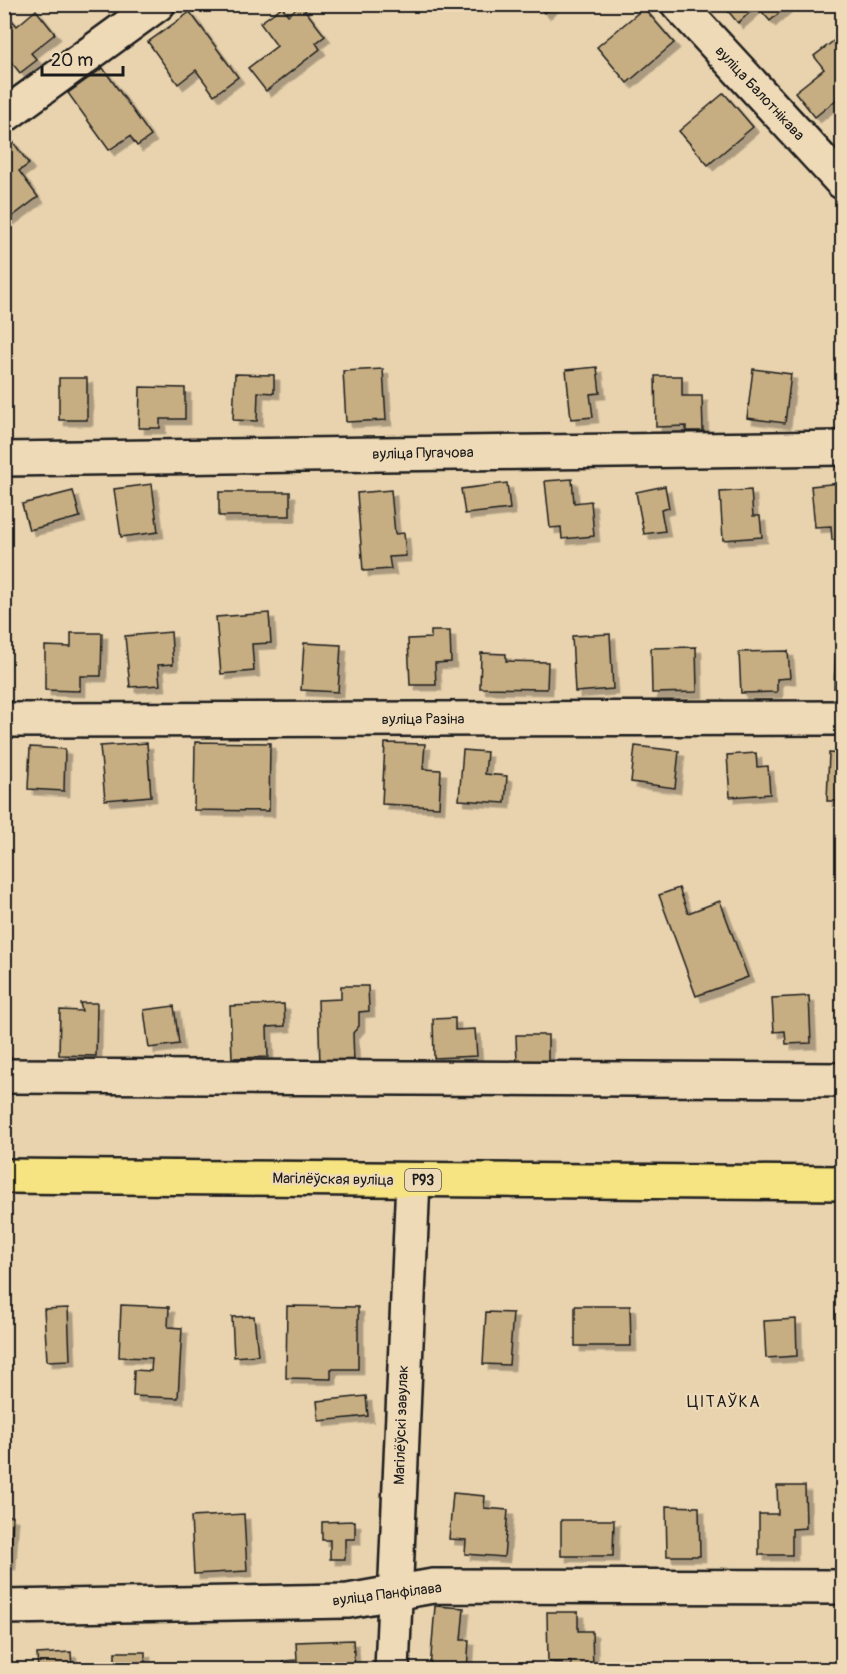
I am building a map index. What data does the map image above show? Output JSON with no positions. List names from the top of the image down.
{
  "streets": {
    "main road": ["Магілёўская вуліца", "Р93"],
    "street": [
      "вуліца Балотнікава",
      "вуліца Пугачова",
      "вуліца Разіна",
      "Магілёўскі завулак",
      "вуліца Панфілава"
    ]
  },
  "crossings": [
    ["Магілёўская вуліца", "Магілёўскі завулак"],
    ["Магілёўскі завулак", "вуліца Панфілава"]
  ],
  "districts": ["ЦІТАЎКА"],
  "scale_bar": "20 m"
}
